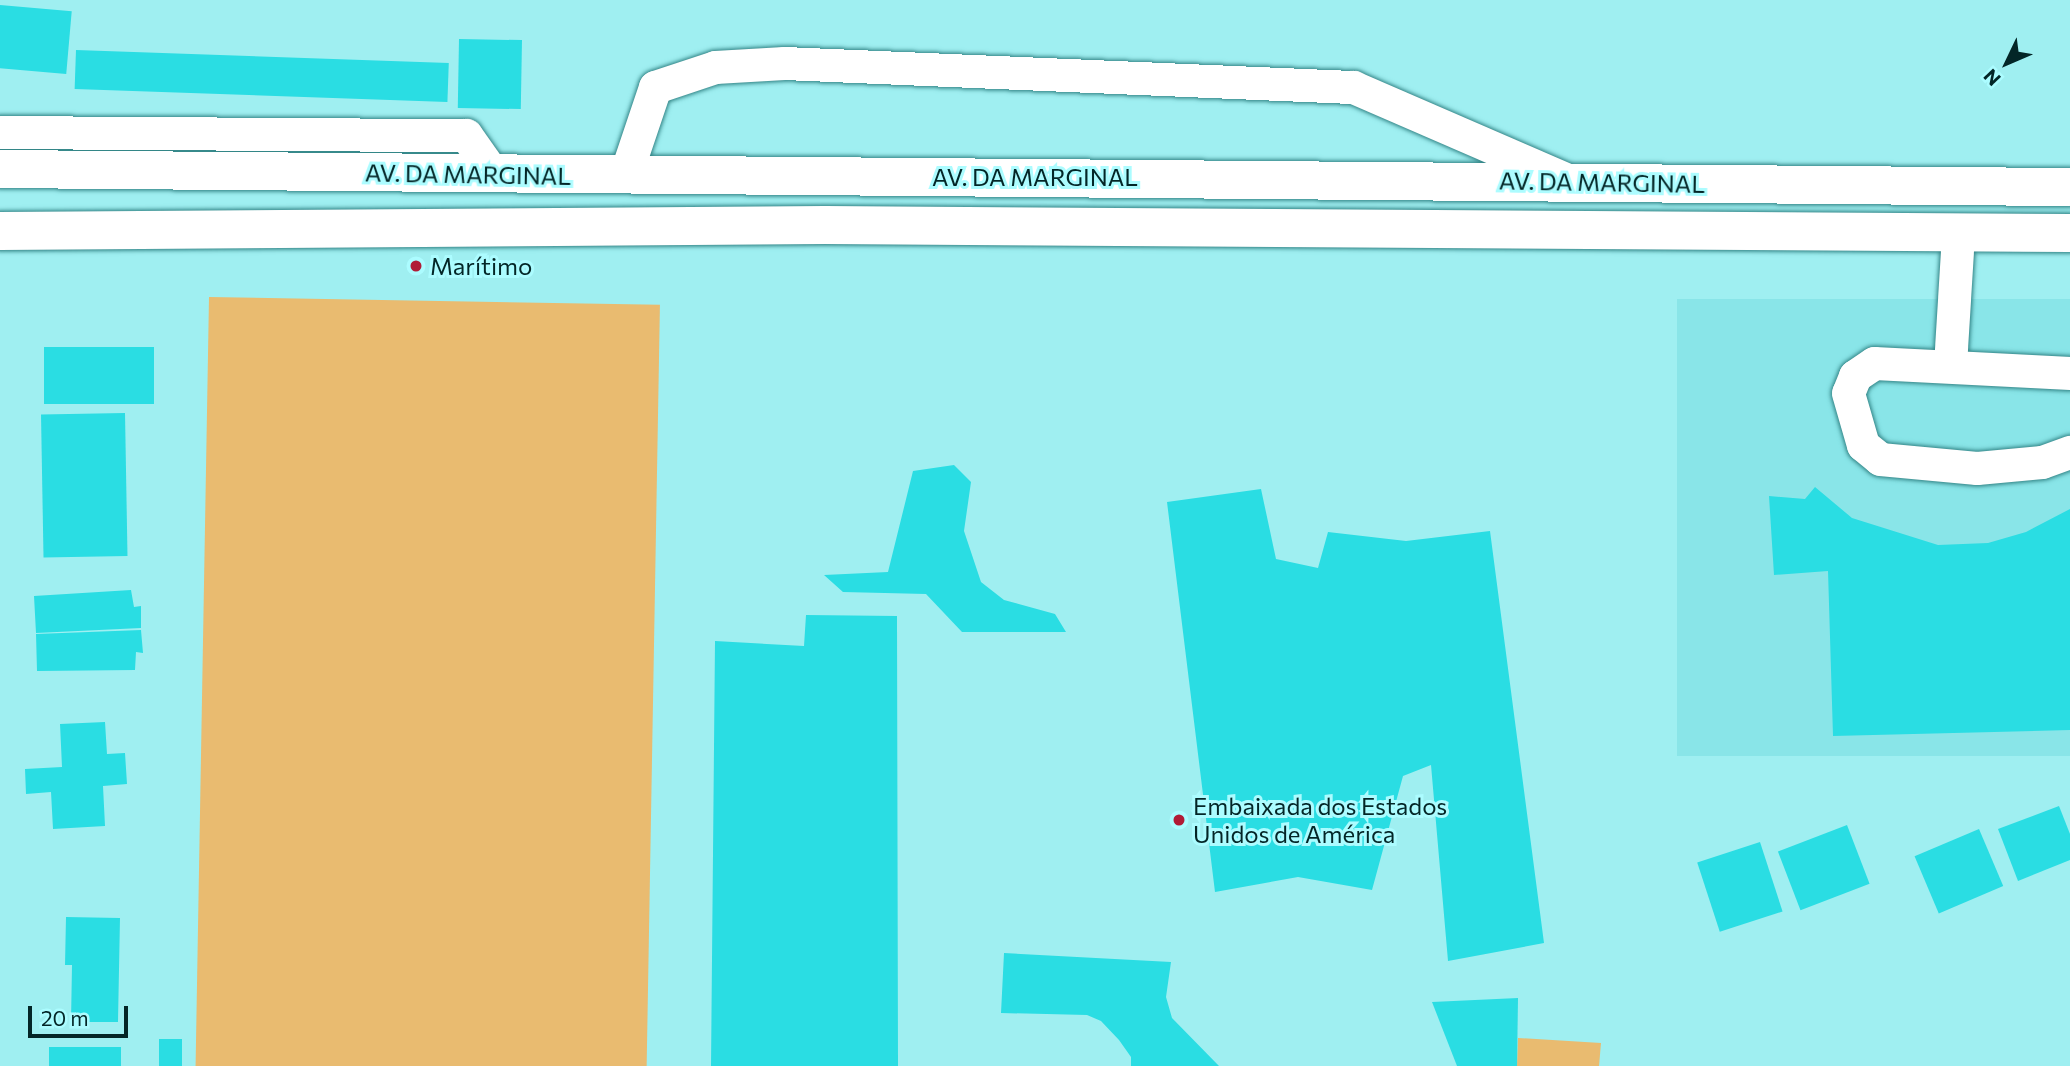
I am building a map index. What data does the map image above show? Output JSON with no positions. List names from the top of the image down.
{
  "streets": {
    "main road": ["AV. DA MARGINAL"]
  },
  "places": ["Marítimo", "Embaixada dos Estados Unidos de América"],
  "scale_bar": "20 m",
  "north": "bottom left"
}
